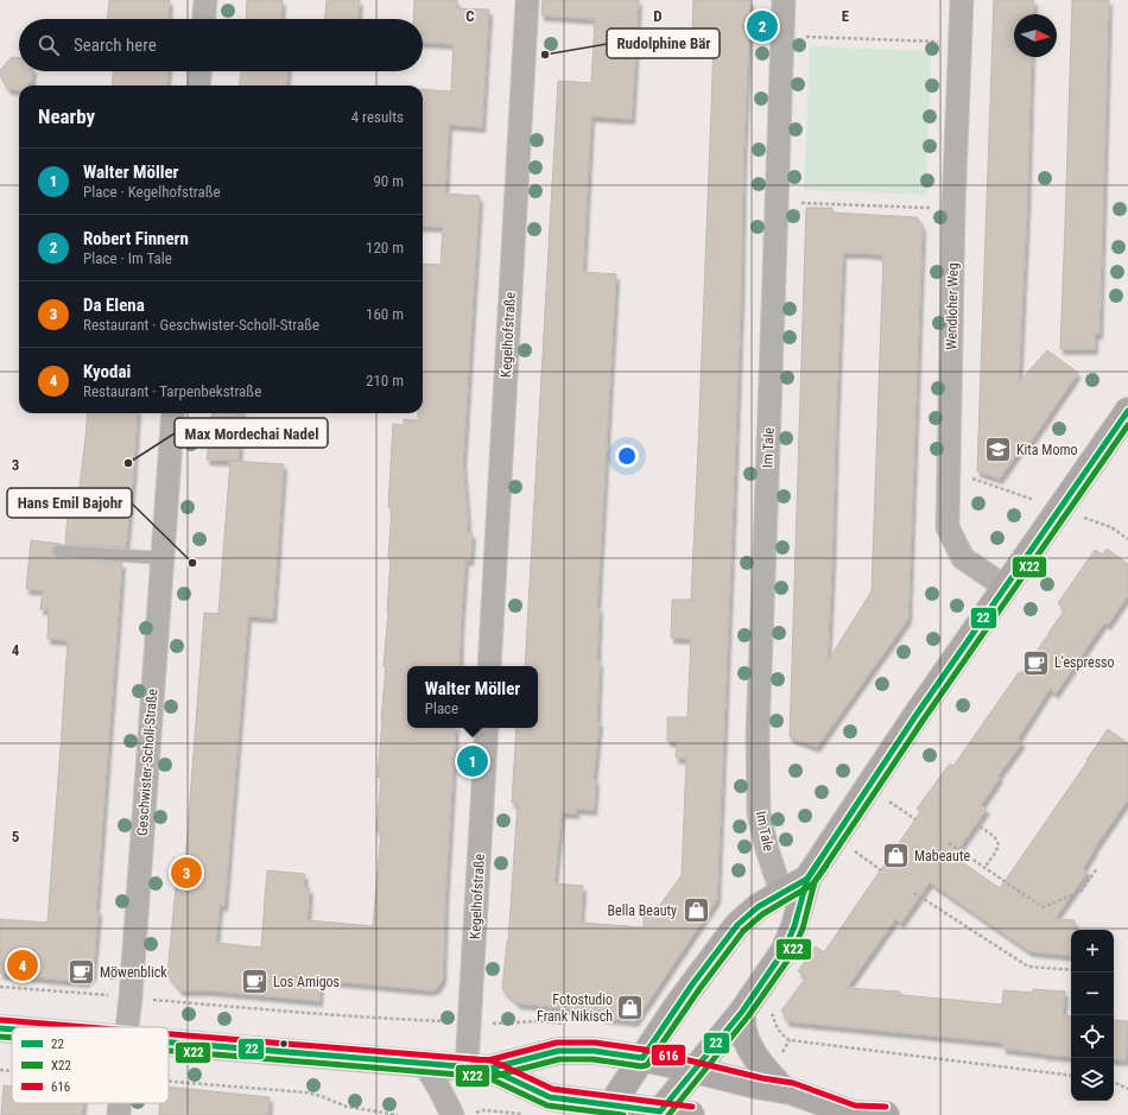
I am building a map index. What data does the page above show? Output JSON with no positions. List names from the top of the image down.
{
  "streets": {
    "street": [
      "Wendloher Weg",
      "Kegelhofstraße",
      "Im Tale",
      "Geschwister-Scholl-Straße"
    ]
  },
  "places": {
    "other": ["Rudolphine Bär", "Max Mordechai Nadel", "Hans Emil Bajohr"],
    "school or university": ["Kita Momo"],
    "cafe": ["L'espresso", "Möwenblick", "Los Amigos"],
    "shop": ["Mabeaute", "Bella Beauty", "Fotostudio Frank Nikisch"]
  },
  "lines": ["transit line 22", "transit line X22", "transit line 616"],
  "legend": ["22", "X22", "616"],
  "north": "right",
  "page": {
    "pins": [
      "2",
      "1",
      "3",
      "4"
    ],
    "search": "Search here",
    "heading": ["Nearby", "4 results"],
    "list": [
      {
        "mark": "1",
        "name": "Walter Möller",
        "note": "Place · Kegelhofstraße",
        "value": "90 m"
      },
      {
        "mark": "2",
        "name": "Robert Finnern",
        "note": "Place · Im Tale",
        "value": "120 m"
      },
      {
        "mark": "3",
        "name": "Da Elena",
        "note": "Restaurant · Geschwister-Scholl-Straße",
        "value": "160 m"
      },
      {
        "mark": "4",
        "name": "Kyodai",
        "note": "Restaurant · Tarpenbekstraße",
        "value": "210 m"
      }
    ],
    "popup": ["Walter Möller", "Place"],
    "map_buttons": ["+", "−"]
  },
  "grid": {
    "columns": ["C", "D", "E"],
    "rows": ["3", "4", "5"]
  }
}
